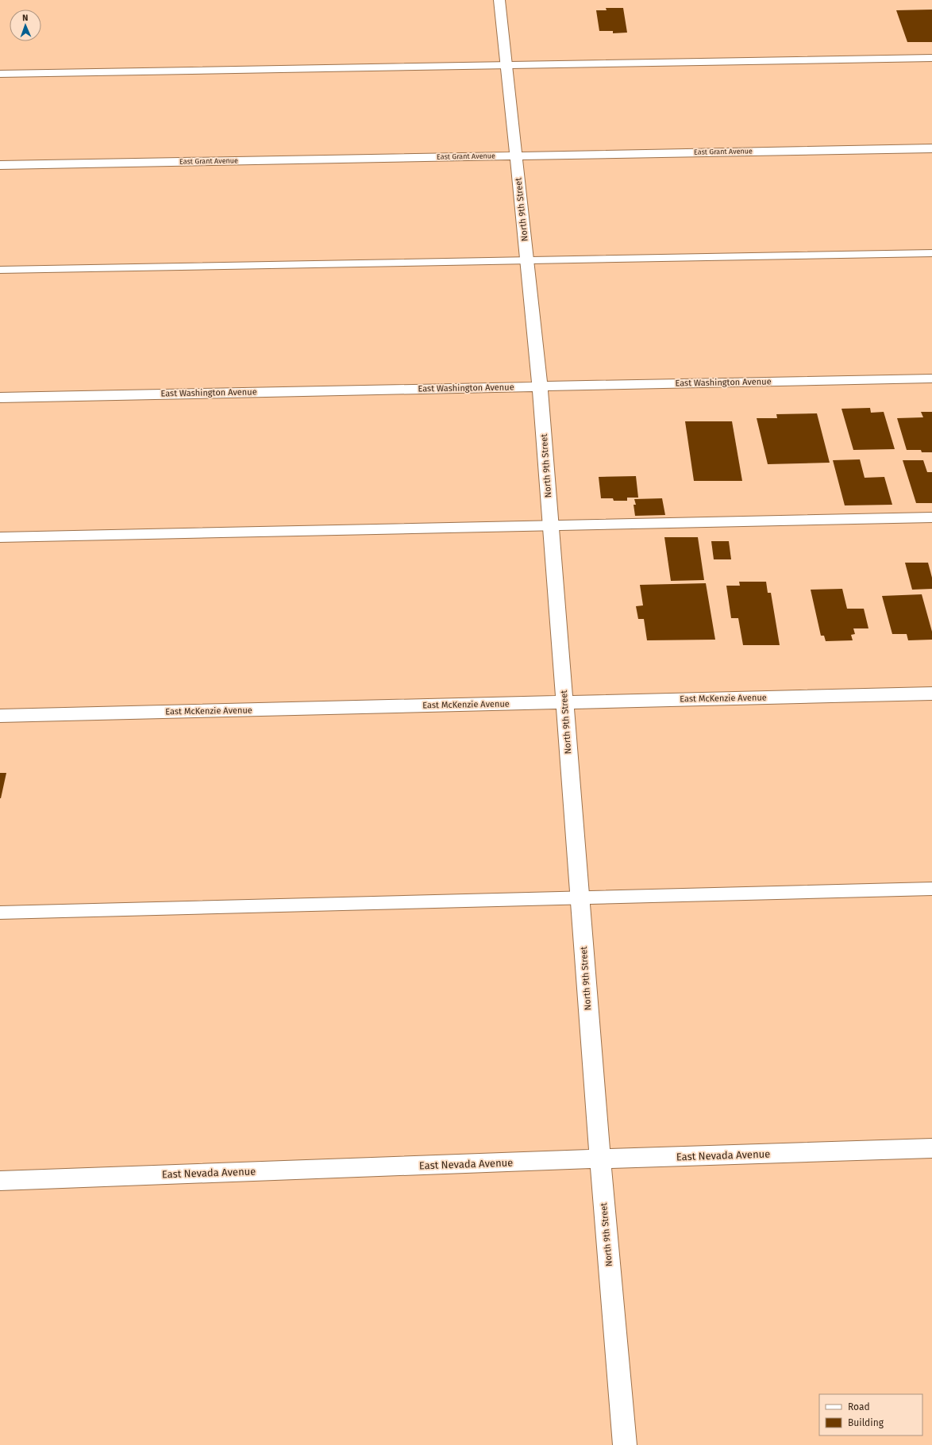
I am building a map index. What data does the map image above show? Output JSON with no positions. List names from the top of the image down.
{
  "streets": {
    "street": [
      "East Grant Avenue",
      "North 9th Street",
      "East Washington Avenue",
      "East McKenzie Avenue",
      "East Nevada Avenue"
    ]
  },
  "crossings": [
    ["East Grant Avenue", "North 9th Street"],
    ["North 9th Street", "East Washington Avenue"],
    ["North 9th Street", "East McKenzie Avenue"],
    ["North 9th Street", "East Nevada Avenue"]
  ],
  "legend": ["Road", "Building"],
  "north": "top"
}
